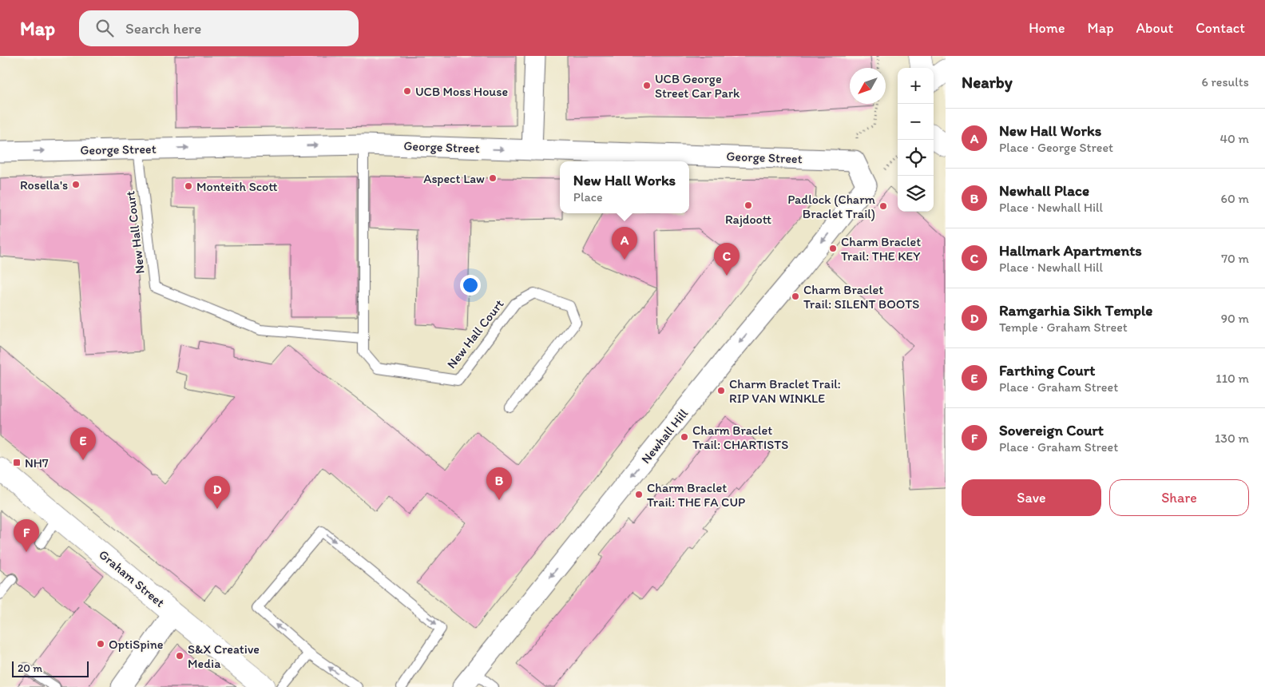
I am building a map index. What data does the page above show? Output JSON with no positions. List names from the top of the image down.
{
  "streets": {
    "street": ["George Street", "Newhall Hill", "Graham Street"],
    "lane": ["New Hall Court"]
  },
  "crossings": [
    ["George Street", "New Hall Court"],
    ["George Street", "Newhall Hill"]
  ],
  "one_way": ["George Street", "Newhall Hill"],
  "places": {
    "other": [
      "UCB George Street Car Park",
      "UCB Moss House",
      "Aspect Law",
      "Rosella's",
      "Monteith Scott",
      "Rajdoott",
      "Padlock (Charm Braclet Trail)",
      "Charm Braclet Trail: THE KEY",
      "Charm Braclet Trail: SILENT BOOTS",
      "Charm Braclet Trail: RIP VAN WINKLE",
      "Charm Braclet Trail: CHARTISTS",
      "Charm Braclet Trail: THE FA CUP",
      "OptiSpine",
      "S&X Creative Media"
    ],
    "transit": ["NH7"]
  },
  "scale_bar": "20 m",
  "north": "bottom left",
  "page": {
    "header": "Map",
    "search": "Search here",
    "nav": [
      "Home",
      "Map",
      "About",
      "Contact"
    ],
    "heading": ["Nearby", "6 results"],
    "map_buttons": ["+", "−"],
    "list": [
      {
        "mark": "A",
        "name": "New Hall Works",
        "note": "Place · George Street",
        "value": "40 m"
      },
      {
        "mark": "B",
        "name": "Newhall Place",
        "note": "Place · Newhall Hill",
        "value": "60 m"
      },
      {
        "mark": "C",
        "name": "Hallmark Apartments",
        "note": "Place · Newhall Hill",
        "value": "70 m"
      },
      {
        "mark": "D",
        "name": "Ramgarhia Sikh Temple",
        "note": "Temple · Graham Street",
        "value": "90 m"
      },
      {
        "mark": "E",
        "name": "Farthing Court",
        "note": "Place · Graham Street",
        "value": "110 m"
      },
      {
        "mark": "F",
        "name": "Sovereign Court",
        "note": "Place · Graham Street",
        "value": "130 m"
      }
    ],
    "popup": ["New Hall Works", "Place"],
    "pins": [
      "A",
      "C",
      "E",
      "B",
      "D",
      "F"
    ],
    "buttons": ["Save", "Share"],
    "scale": "20 m"
  }
}
